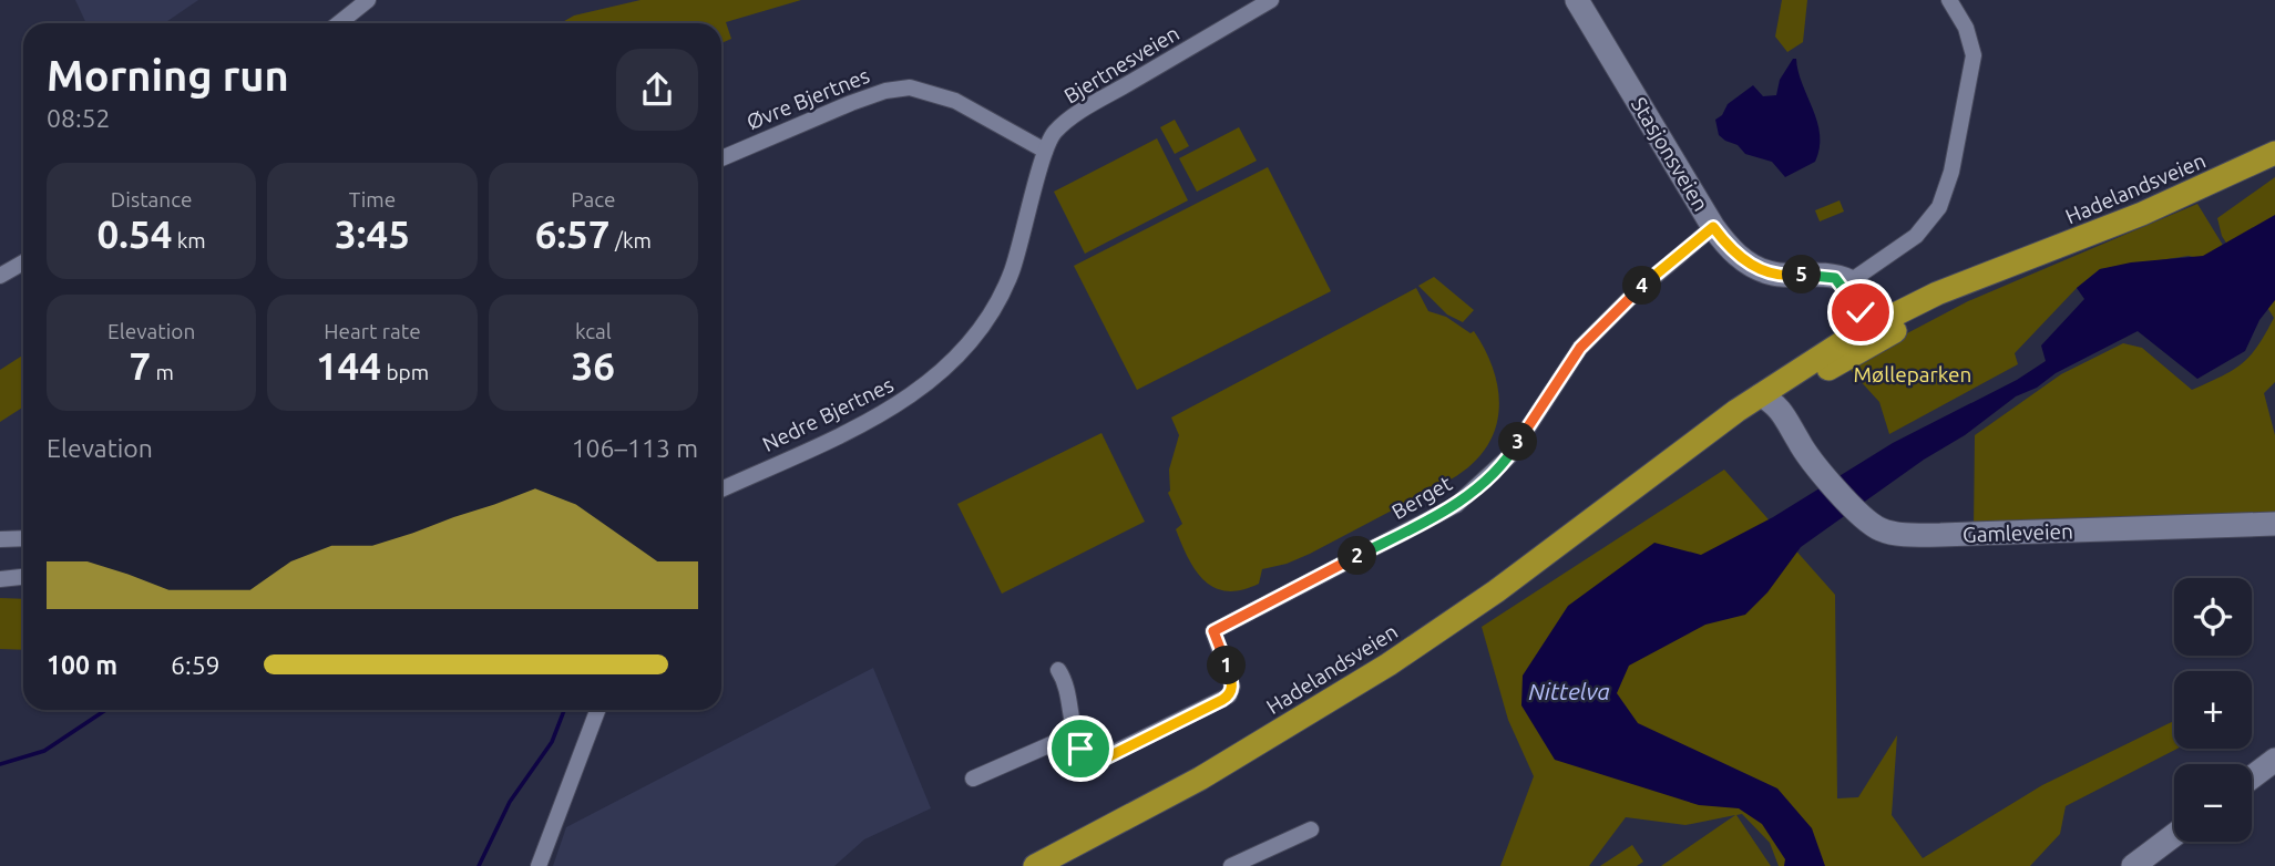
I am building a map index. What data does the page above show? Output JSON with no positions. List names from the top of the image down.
{
  "streets": {
    "highway": ["Hadelandsveien"],
    "main road": ["Stasjonsveien", "Gamleveien"],
    "street": [
      "Bjertnesveien",
      "Øvre Bjertnes",
      "Nedre Bjertnes",
      "Berget"
    ]
  },
  "crossings": [
    ["Bjertnesveien", "Øvre Bjertnes"],
    ["Bjertnesveien", "Nedre Bjertnes"],
    ["Øvre Bjertnes", "Nedre Bjertnes"],
    ["Stasjonsveien", "Berget"],
    ["Hadelandsveien", "Gamleveien"]
  ],
  "water": ["Nittelva"],
  "parks": ["Mølleparken"],
  "page": {
    "heading": ["Morning run", "08:52"],
    "stats": [
      ["Distance", "0.54 km"],
      ["Time", "3:45"],
      ["Pace", "6:57 /km"],
      ["Elevation", "7 m"],
      ["Heart rate", "144 bpm"],
      ["kcal", "36"]
    ],
    "pins": [
      "5",
      "4",
      "3",
      "2",
      "1"
    ],
    "chart": ["Elevation", "106–113 m"],
    "map_buttons": ["+", "−"],
    "list": [
      {
        "name": "100 m",
        "note": "6:59"
      }
    ]
  }
}
